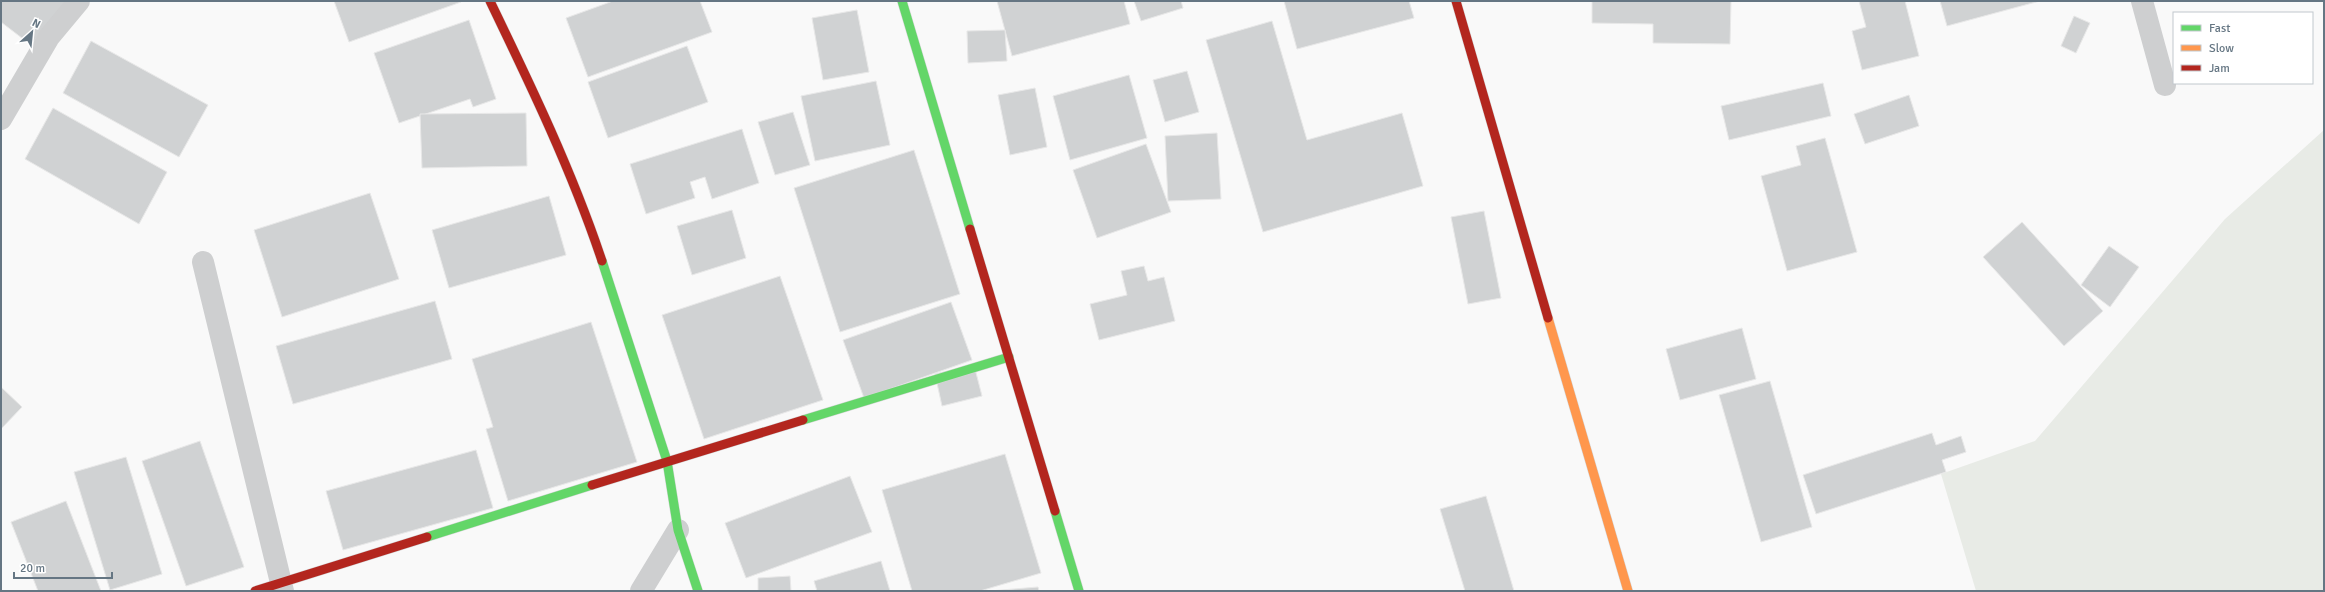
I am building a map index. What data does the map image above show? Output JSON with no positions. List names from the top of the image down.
{
  "legend": ["Fast", "Slow", "Jam"],
  "scale_bar": "20 m",
  "north": "top right"
}
